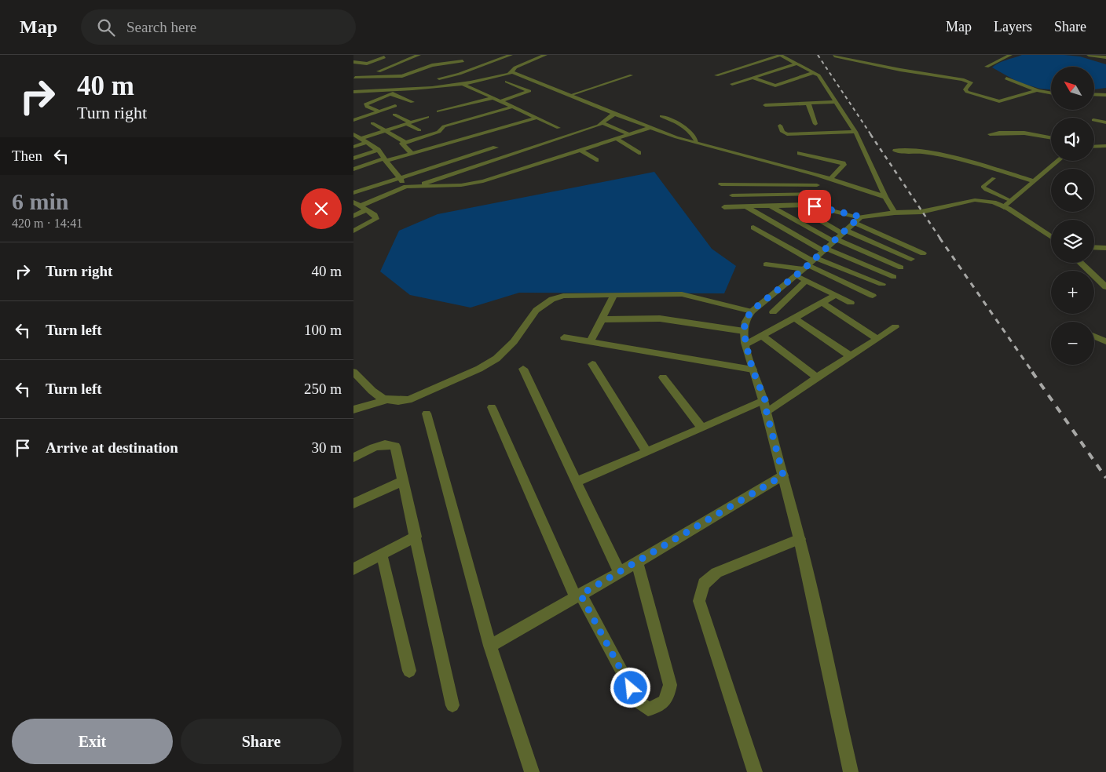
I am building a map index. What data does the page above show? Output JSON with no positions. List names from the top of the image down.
{
  "north": "top left",
  "page": {
    "header": "Map",
    "search": "Search here",
    "nav": ["Map", "Layers", "Share"],
    "turn": ["40 m", "Turn right"],
    "map_buttons": ["+", "−"],
    "then": "Then",
    "heading": ["6 min", "420 m · 14:41"],
    "list": [
      {
        "name": "Turn right",
        "value": "40 m"
      },
      {
        "name": "Turn left",
        "value": "100 m"
      },
      {
        "name": "Turn left",
        "value": "250 m"
      },
      {
        "name": "Arrive at destination",
        "value": "30 m"
      }
    ],
    "buttons": ["Exit", "Share"]
  }
}
